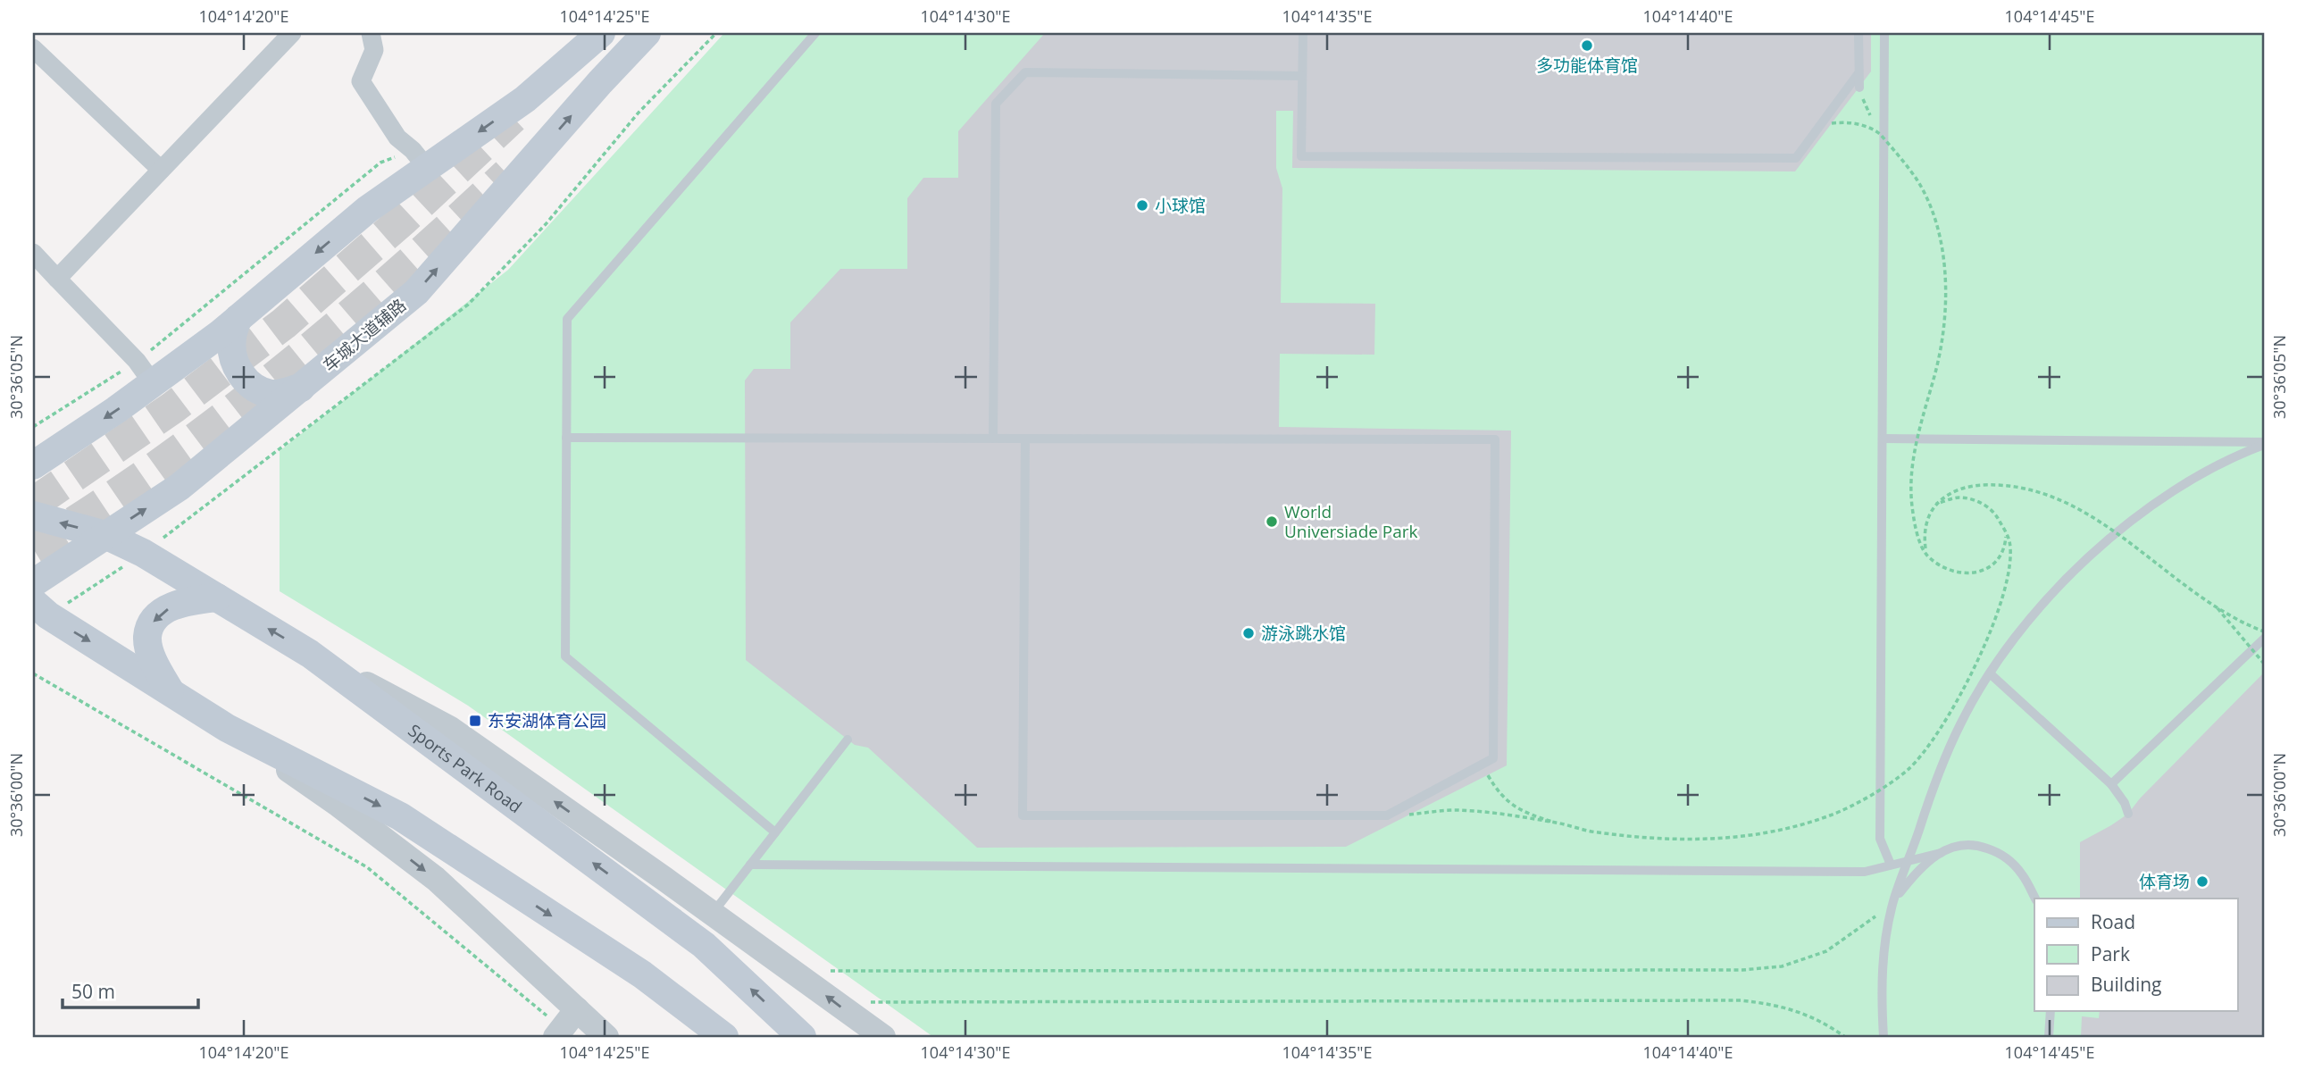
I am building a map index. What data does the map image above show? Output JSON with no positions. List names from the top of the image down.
{
  "streets": {
    "main road": ["车城大道辅路", "Sports Park Road"]
  },
  "crossings": [
    ["车城大道辅路", "Sports Park Road"]
  ],
  "places": {
    "other": [
      "多功能体育馆",
      "小球馆",
      "World Universiade Park",
      "游泳跳水馆",
      "体育场"
    ],
    "transit": ["东安湖体育公园"]
  },
  "legend": ["Road", "Park", "Building"],
  "scale_bar": "50 m",
  "coordinates": [
    "104°14'20\"E",
    "104°14'25\"E",
    "104°14'30\"E",
    "104°14'35\"E",
    "104°14'40\"E",
    "104°14'45\"E",
    "30°36'05\"N",
    "30°36'00\"N"
  ]
}
